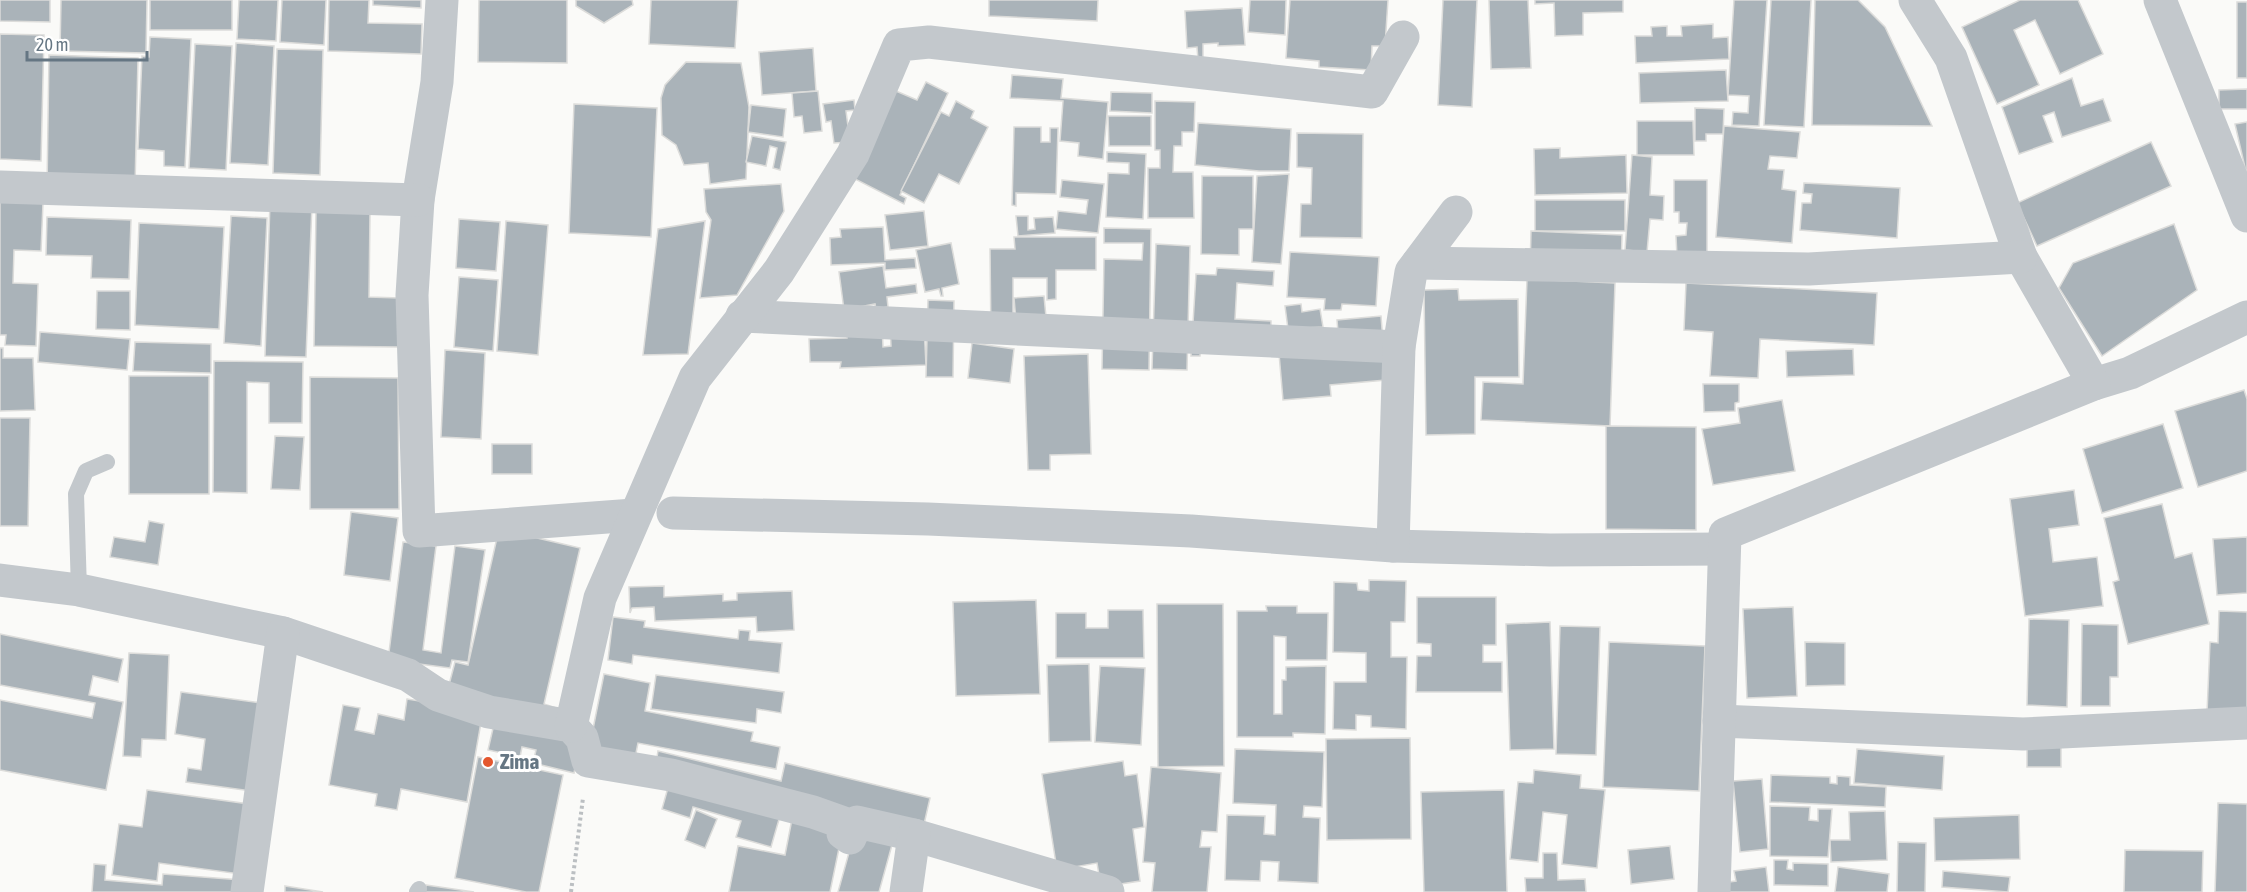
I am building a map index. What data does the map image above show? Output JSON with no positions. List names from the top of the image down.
{
  "places": ["Zima"],
  "scale_bar": "20 m"
}
